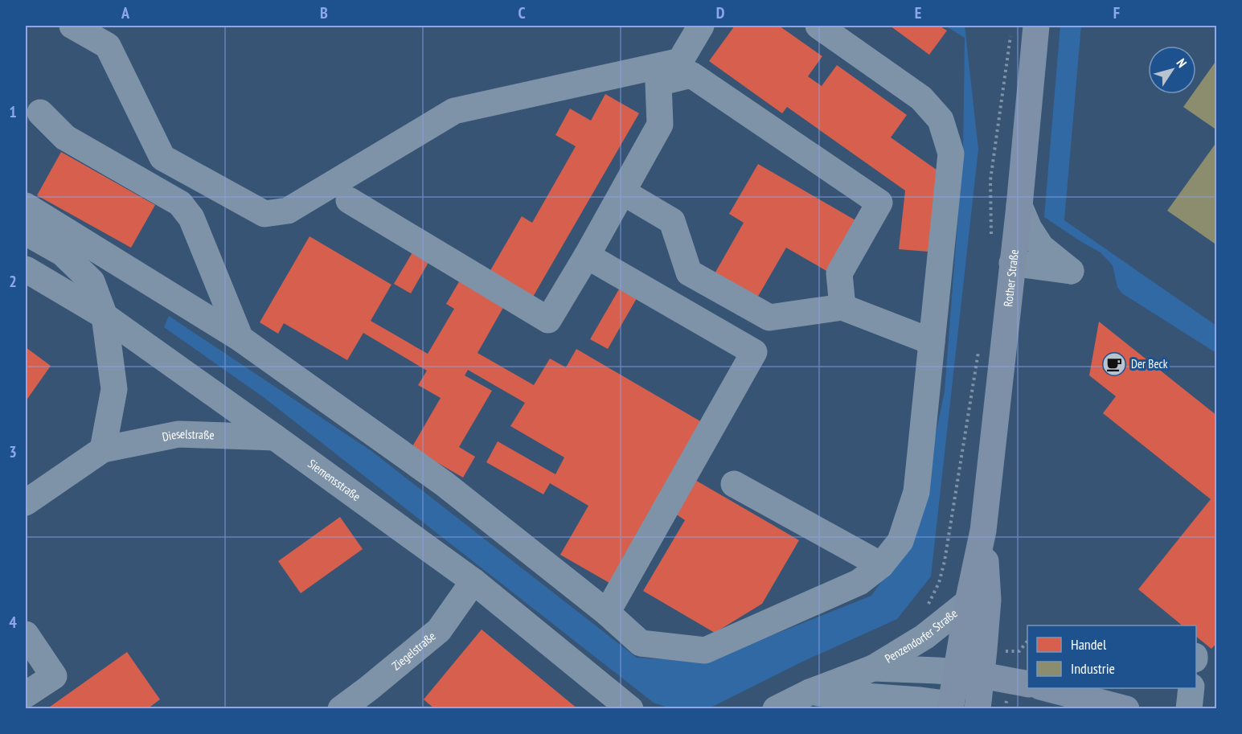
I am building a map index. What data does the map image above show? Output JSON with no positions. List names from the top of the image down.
{
  "streets": {
    "main road": ["Rother Straße"],
    "street": [
      "Dieselstraße",
      "Siemensstraße",
      "Penzendorfer Straße",
      "Ziegelstraße"
    ]
  },
  "crossings": [
    ["Rother Straße", "Penzendorfer Straße"],
    ["Dieselstraße", "Siemensstraße"],
    ["Siemensstraße", "Ziegelstraße"]
  ],
  "places": {
    "cafe": ["Der Beck"]
  },
  "legend": ["Handel", "Industrie"],
  "north": "top right",
  "grid": {
    "columns": [
      "A",
      "B",
      "C",
      "D",
      "E",
      "F"
    ],
    "rows": [
      "1",
      "2",
      "3",
      "4"
    ]
  }
}
